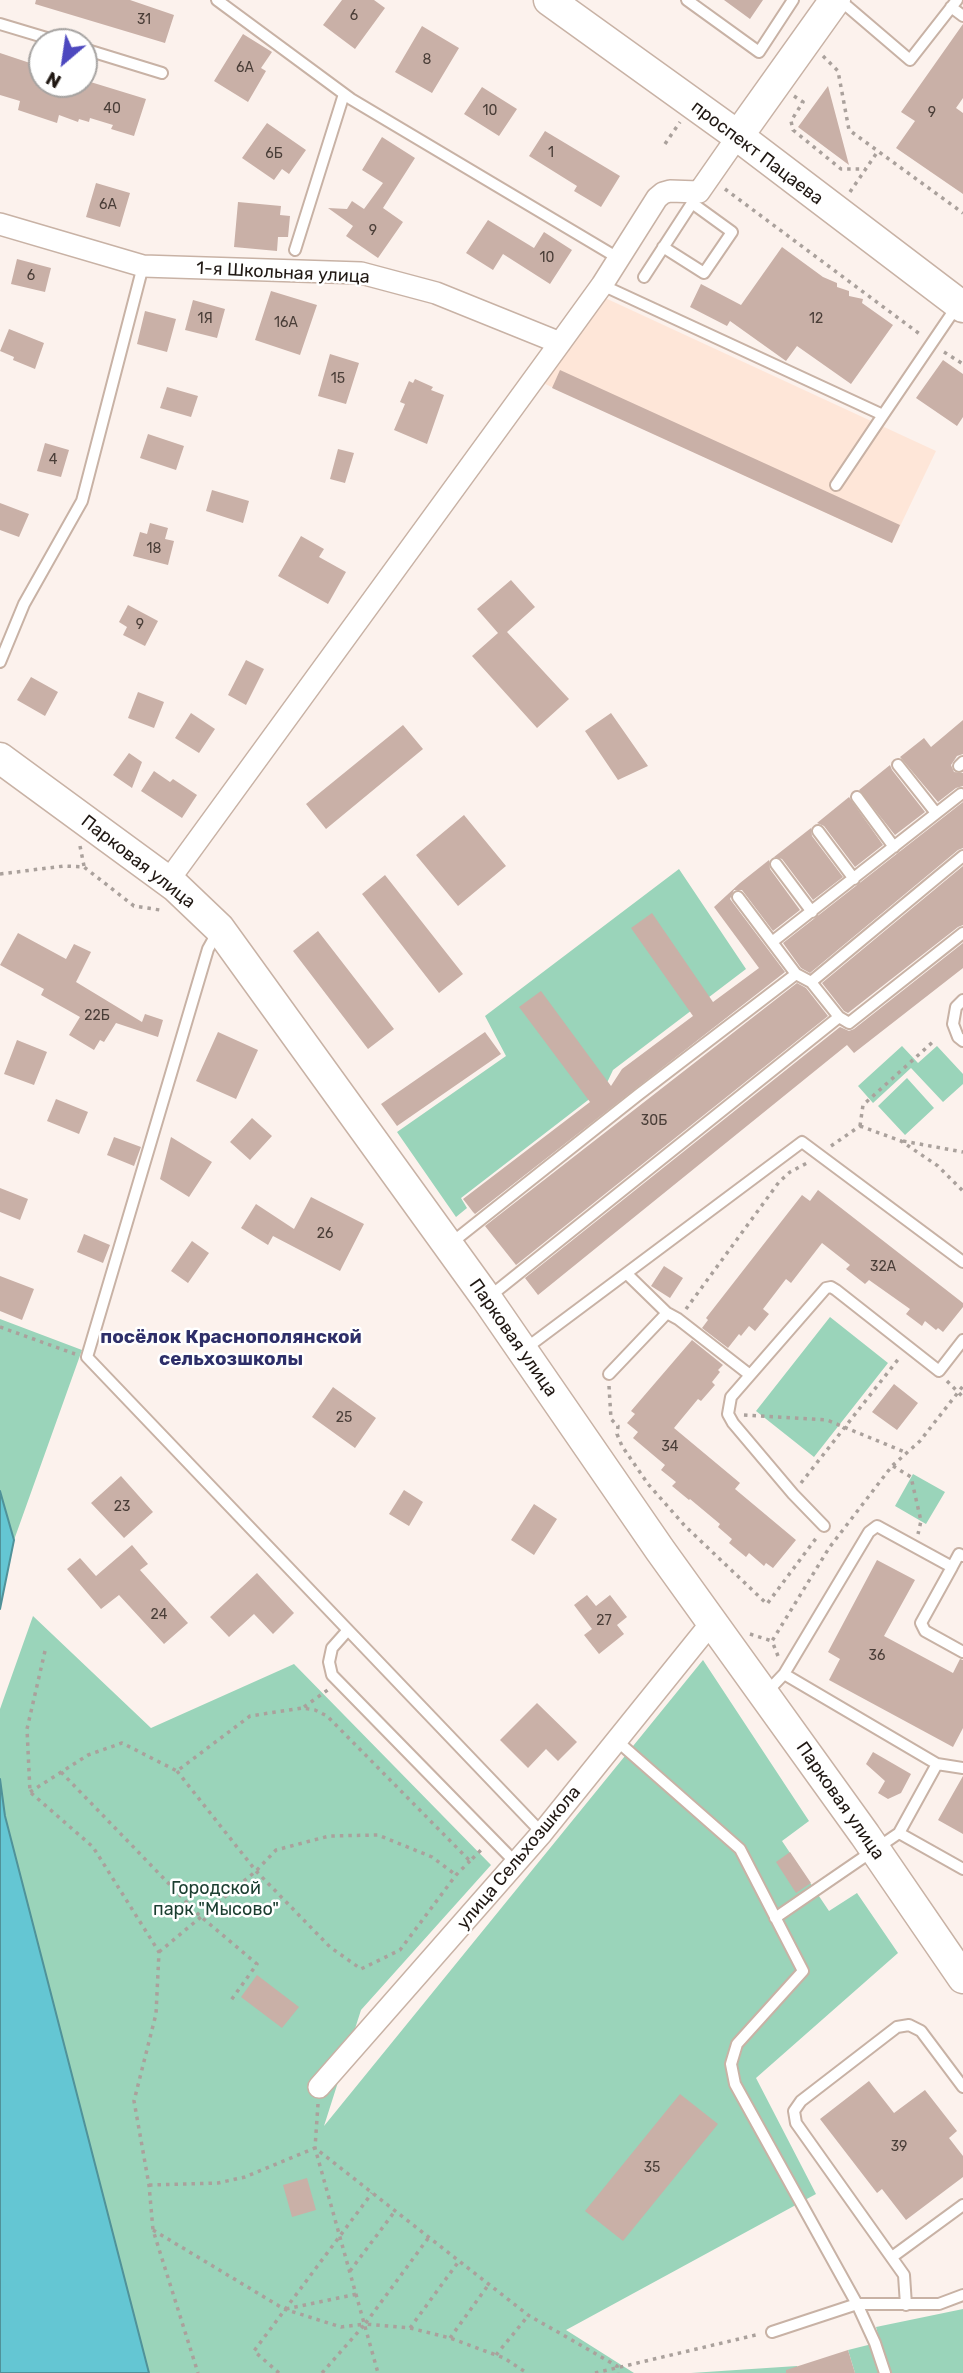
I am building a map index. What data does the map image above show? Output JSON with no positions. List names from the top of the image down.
{
  "streets": {
    "street": [
      "проспект Пацаева",
      "1-я Школьная улица",
      "Парковая улица",
      "улица Сельхозшкола"
    ]
  },
  "crossings": [
    ["Парковая улица", "улица Сельхозшкола"]
  ],
  "districts": ["посёлок Краснополянской сельхозшколы"],
  "parks": ["Городской парк \"Мысово\""],
  "house_numbers": [
    "6",
    "31",
    "8",
    "6А",
    "40",
    "10",
    "9",
    "1",
    "6Б",
    "6А",
    "9",
    "10",
    "6",
    "1Я",
    "12",
    "16А",
    "15",
    "4",
    "18",
    "9",
    "22Б",
    "30Б",
    "26",
    "32А",
    "25",
    "34",
    "23",
    "24",
    "27",
    "36",
    "39",
    "35"
  ],
  "north": "bottom left"
}
